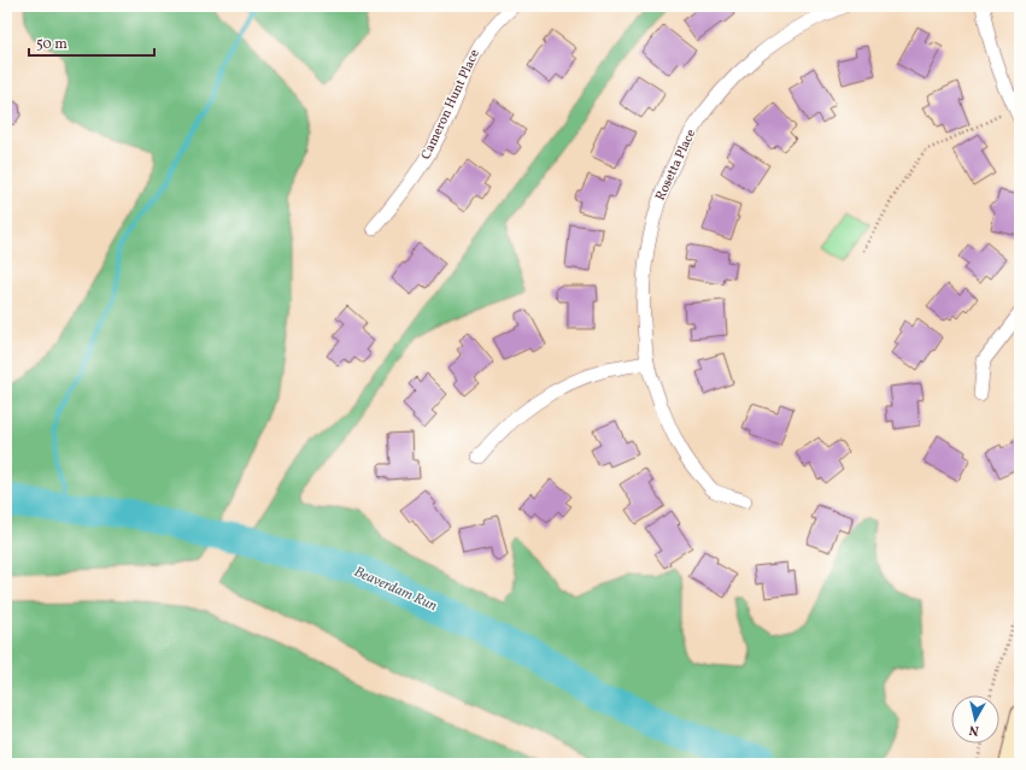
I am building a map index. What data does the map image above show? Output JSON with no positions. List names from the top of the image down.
{
  "streets": {
    "street": ["Cameron Hunt Place", "Rosetta Place"]
  },
  "water": ["Beaverdam Run"],
  "scale_bar": "50 m",
  "north": "bottom"
}
